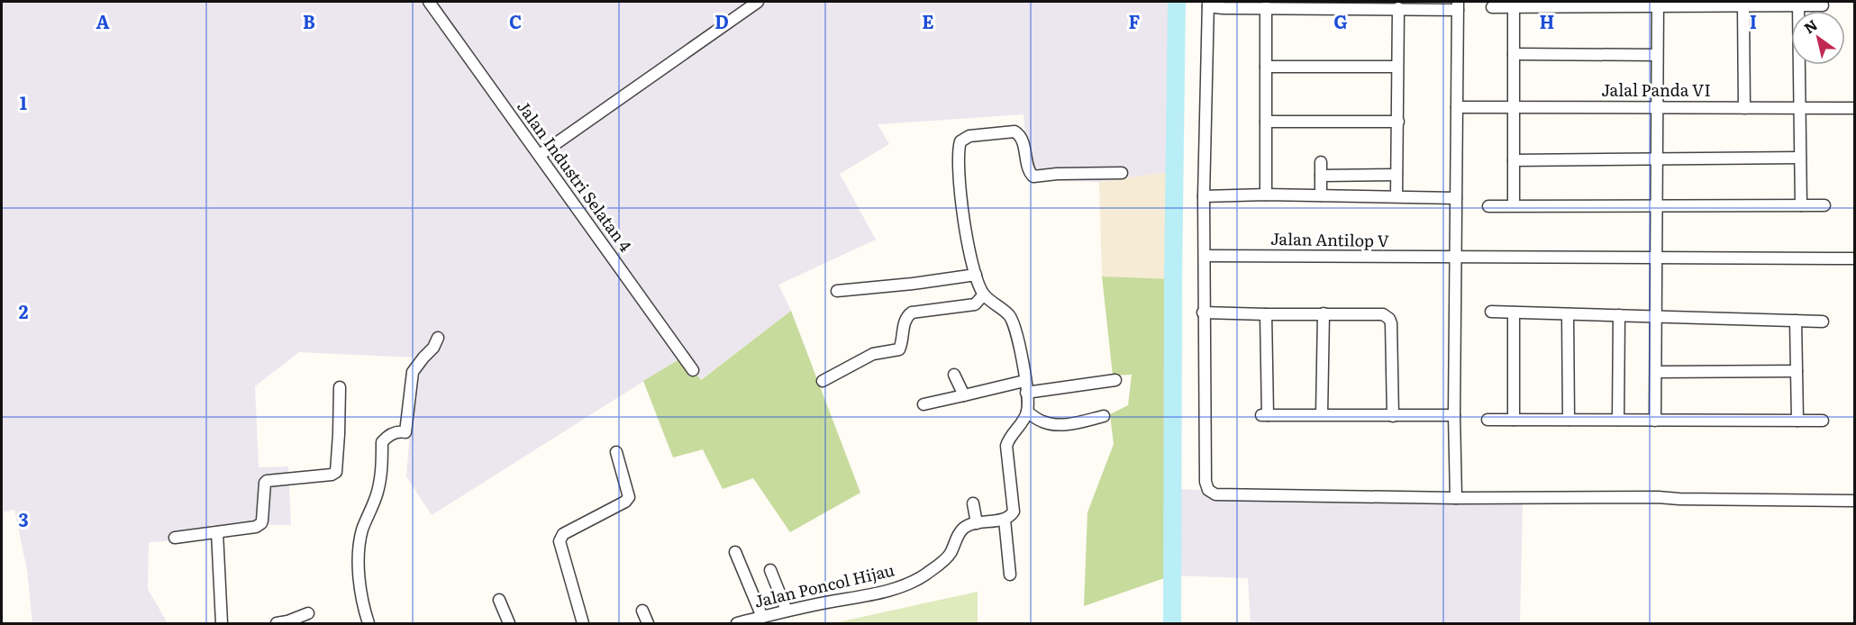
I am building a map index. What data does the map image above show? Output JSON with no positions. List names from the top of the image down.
{
  "streets": {
    "street": [
      "Jalal Panda VI",
      "Jalan Industri Selatan 4",
      "Jalan Antilop V",
      "Jalan Poncol Hijau"
    ]
  },
  "north": "top left",
  "grid": {
    "columns": [
      "A",
      "B",
      "C",
      "D",
      "E",
      "F",
      "G",
      "H",
      "I"
    ],
    "rows": ["1", "2", "3"]
  }
}
